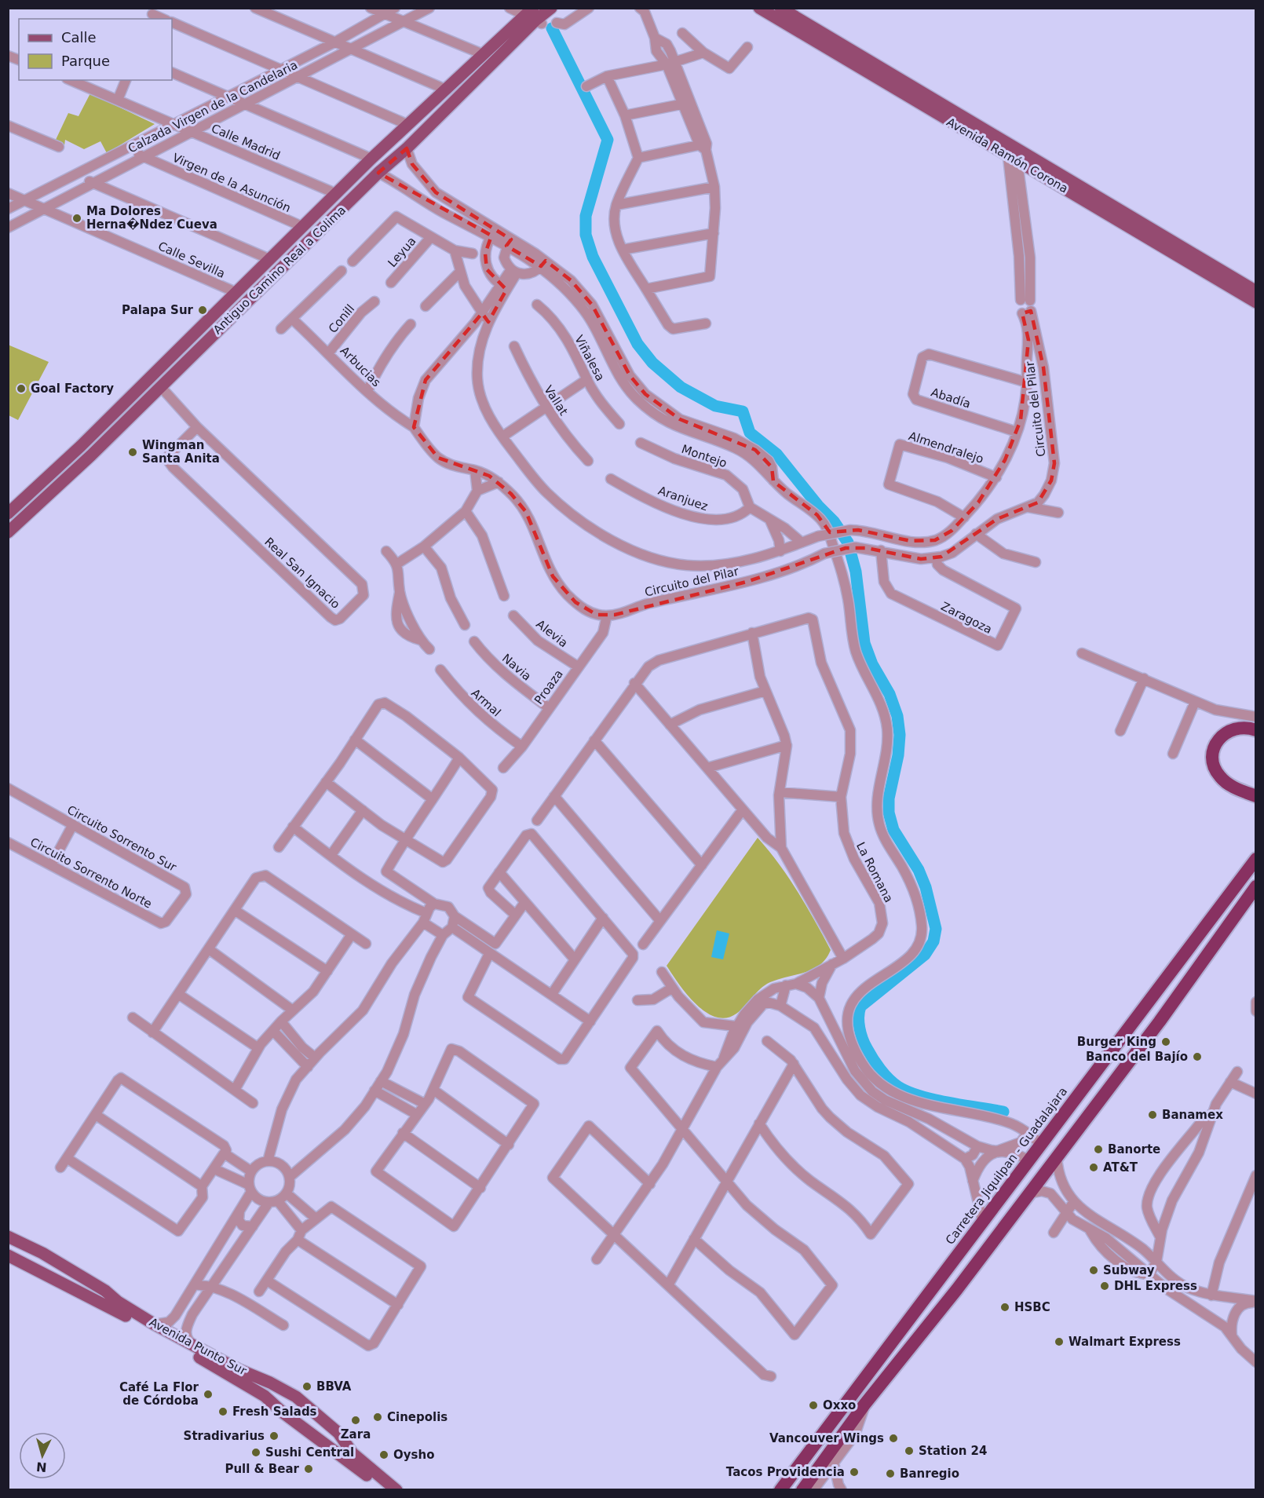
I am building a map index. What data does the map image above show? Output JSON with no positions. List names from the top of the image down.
{
  "streets": {
    "highway": ["Carretera Jiquilpan - Guadalajara"],
    "main road": ["Avenida Ramón Corona", "Antiguo Camino Real a Colima", "Avenida Punto Sur"],
    "street": [
      "Calzada Virgen de la Candelaria",
      "Calle Madrid",
      "Virgen de la Asunción",
      "Leyua",
      "Calle Sevilla",
      "Conill",
      "Viñalesa",
      "Arbucias",
      "Abadía",
      "Vallat",
      "Circuito del Pilar",
      "Almendralejo",
      "Montejo",
      "Aranjuez",
      "Real San Ignacio",
      "Zaragoza",
      "Alevia",
      "Navia",
      "Proaza",
      "Armal",
      "Circuito Sorrento Sur",
      "La Romana",
      "Circuito Sorrento Norte"
    ]
  },
  "crossings": [
    ["Calzada Virgen de la Candelaria", "Calle Madrid"],
    ["Calzada Virgen de la Candelaria", "Virgen de la Asunción"],
    ["Calzada Virgen de la Candelaria", "Calle Sevilla"],
    ["Calle Madrid", "Antiguo Camino Real a Colima"],
    ["Virgen de la Asunción", "Antiguo Camino Real a Colima"],
    ["Calle Sevilla", "Antiguo Camino Real a Colima"],
    ["Antiguo Camino Real a Colima", "Real San Ignacio"],
    ["Conill", "Arbucias"],
    ["Arbucias", "Circuito del Pilar"],
    ["Abadía", "Circuito del Pilar"],
    ["Circuito del Pilar", "Almendralejo"],
    ["Circuito del Pilar", "Montejo"],
    ["Circuito del Pilar", "Zaragoza"],
    ["Circuito del Pilar", "Proaza"],
    ["Montejo", "Aranjuez"],
    ["Alevia", "Proaza"],
    ["Navia", "Proaza"],
    ["Proaza", "Armal"],
    ["Circuito Sorrento Sur", "Circuito Sorrento Norte"]
  ],
  "places": [
    "Ma Dolores Herna�Ndez Cueva",
    "Palapa Sur",
    "Goal Factory",
    "Wingman Santa Anita",
    "Burger King",
    "Banco del Bajío",
    "Banamex",
    "Banorte",
    "AT&T",
    "Subway",
    "DHL Express",
    "HSBC",
    "Walmart Express",
    "BBVA",
    "Café La Flor de Córdoba",
    "Oxxo",
    "Fresh Salads",
    "Cinepolis",
    "Zara",
    "Stradivarius",
    "Vancouver Wings",
    "Station 24",
    "Sushi Central",
    "Oysho",
    "Pull & Bear",
    "Tacos Providencia",
    "Banregio"
  ],
  "legend": ["Calle", "Parque"],
  "north": "bottom"
}
